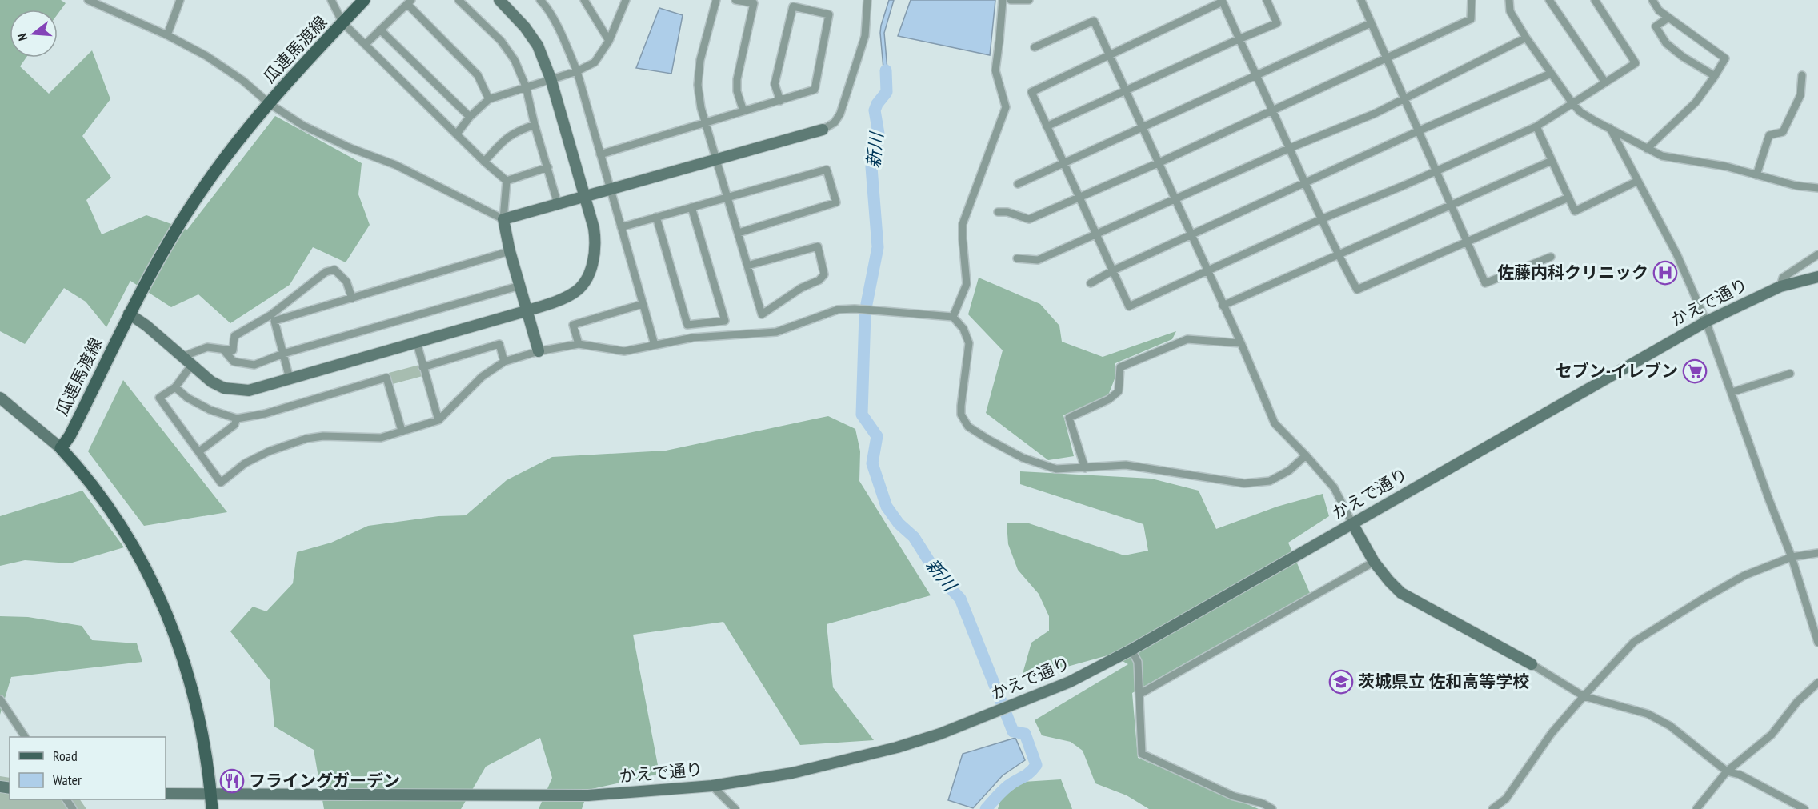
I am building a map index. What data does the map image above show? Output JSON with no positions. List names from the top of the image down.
{
  "streets": {
    "main road": ["瓜連馬渡線"],
    "street": ["かえで通り"]
  },
  "water": ["新川"],
  "places": {
    "hospital": ["佐藤内科クリニック"],
    "supermarket": ["セブン-イレブン"],
    "school or university": ["茨城県立 佐和高等学校"],
    "restaurant": ["フライングガーデン"]
  },
  "legend": ["Road", "Water"],
  "north": "left"
}
